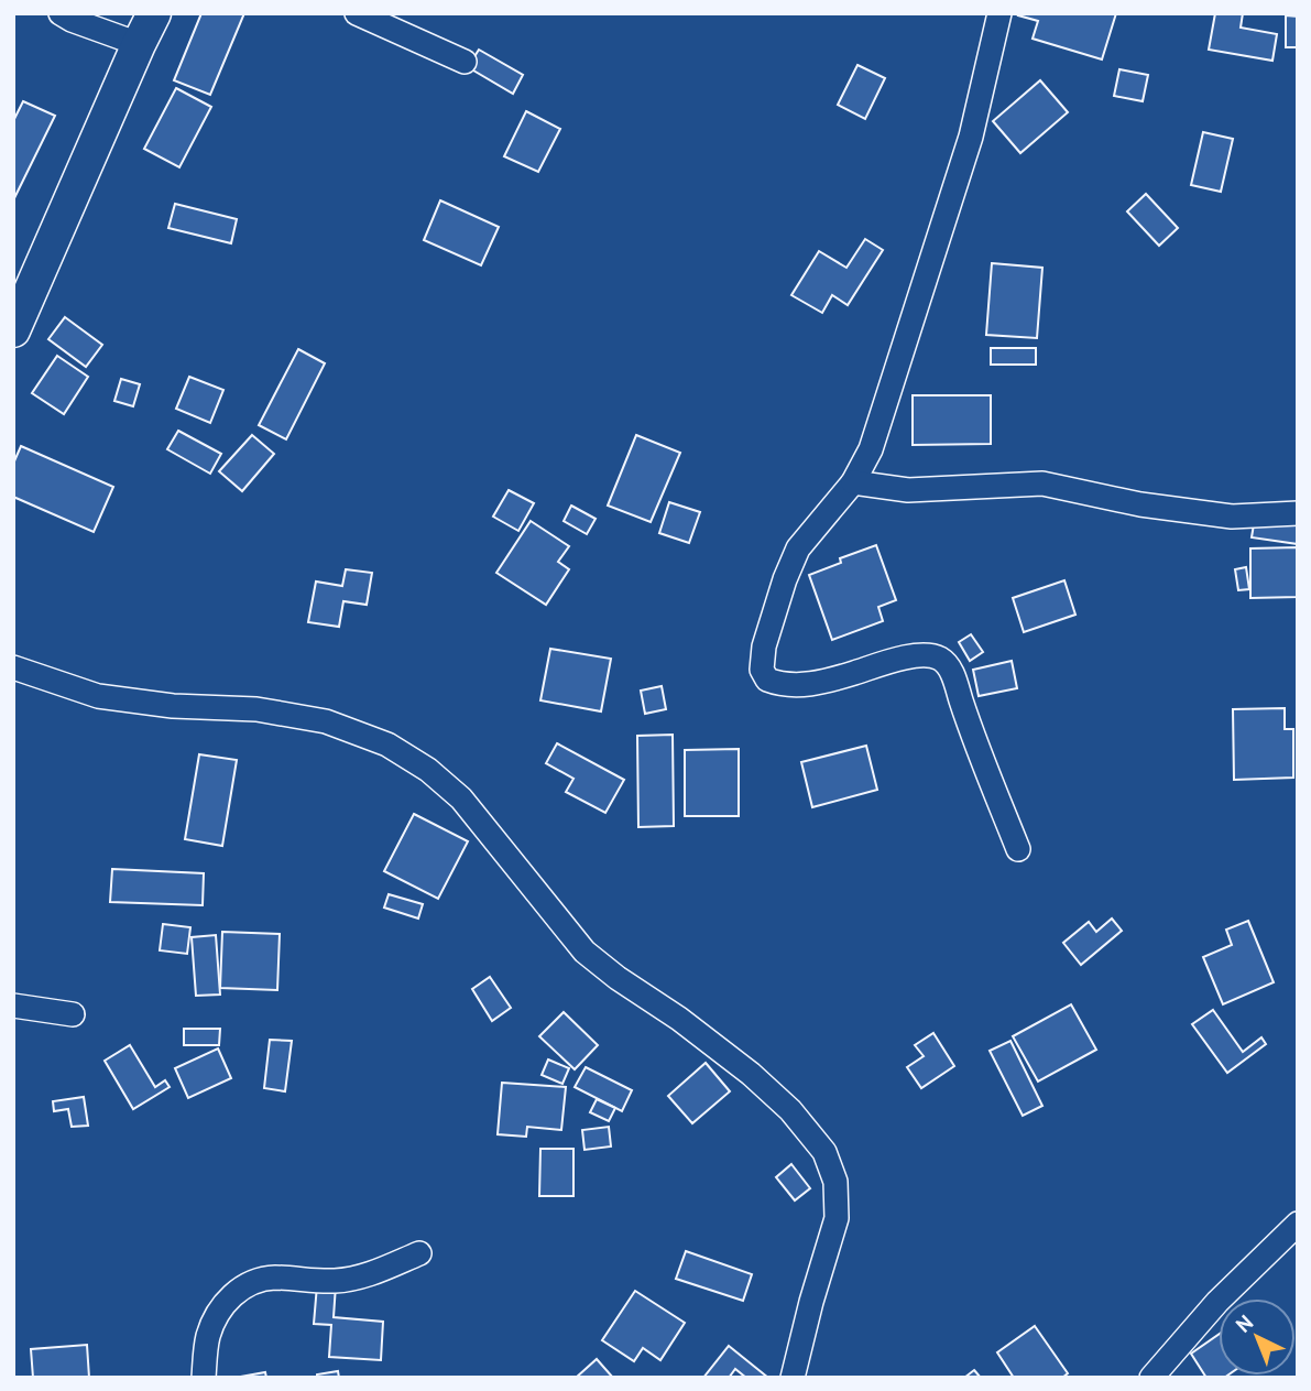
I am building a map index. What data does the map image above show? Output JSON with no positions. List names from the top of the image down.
{
  "north": "top left"
}
